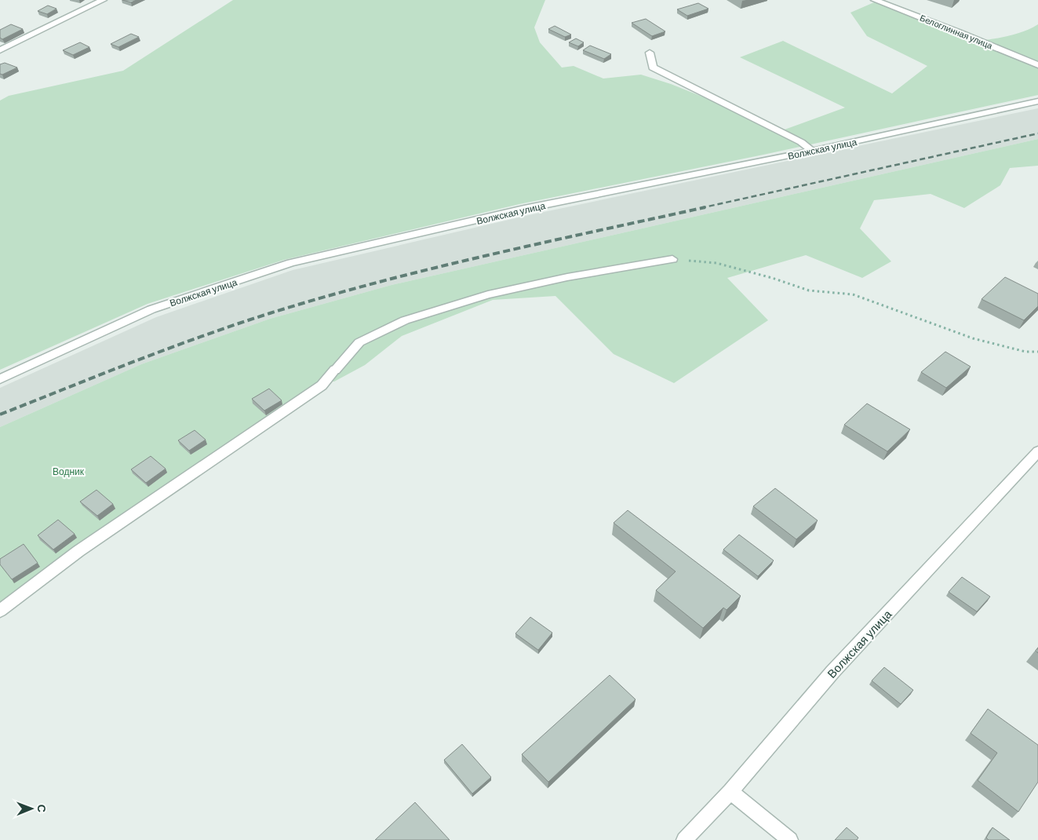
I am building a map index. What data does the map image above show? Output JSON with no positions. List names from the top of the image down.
{
  "streets": {
    "street": ["Белоглинная улица", "Волжская улица"]
  },
  "parks": ["Водник"],
  "north": "right"
}
